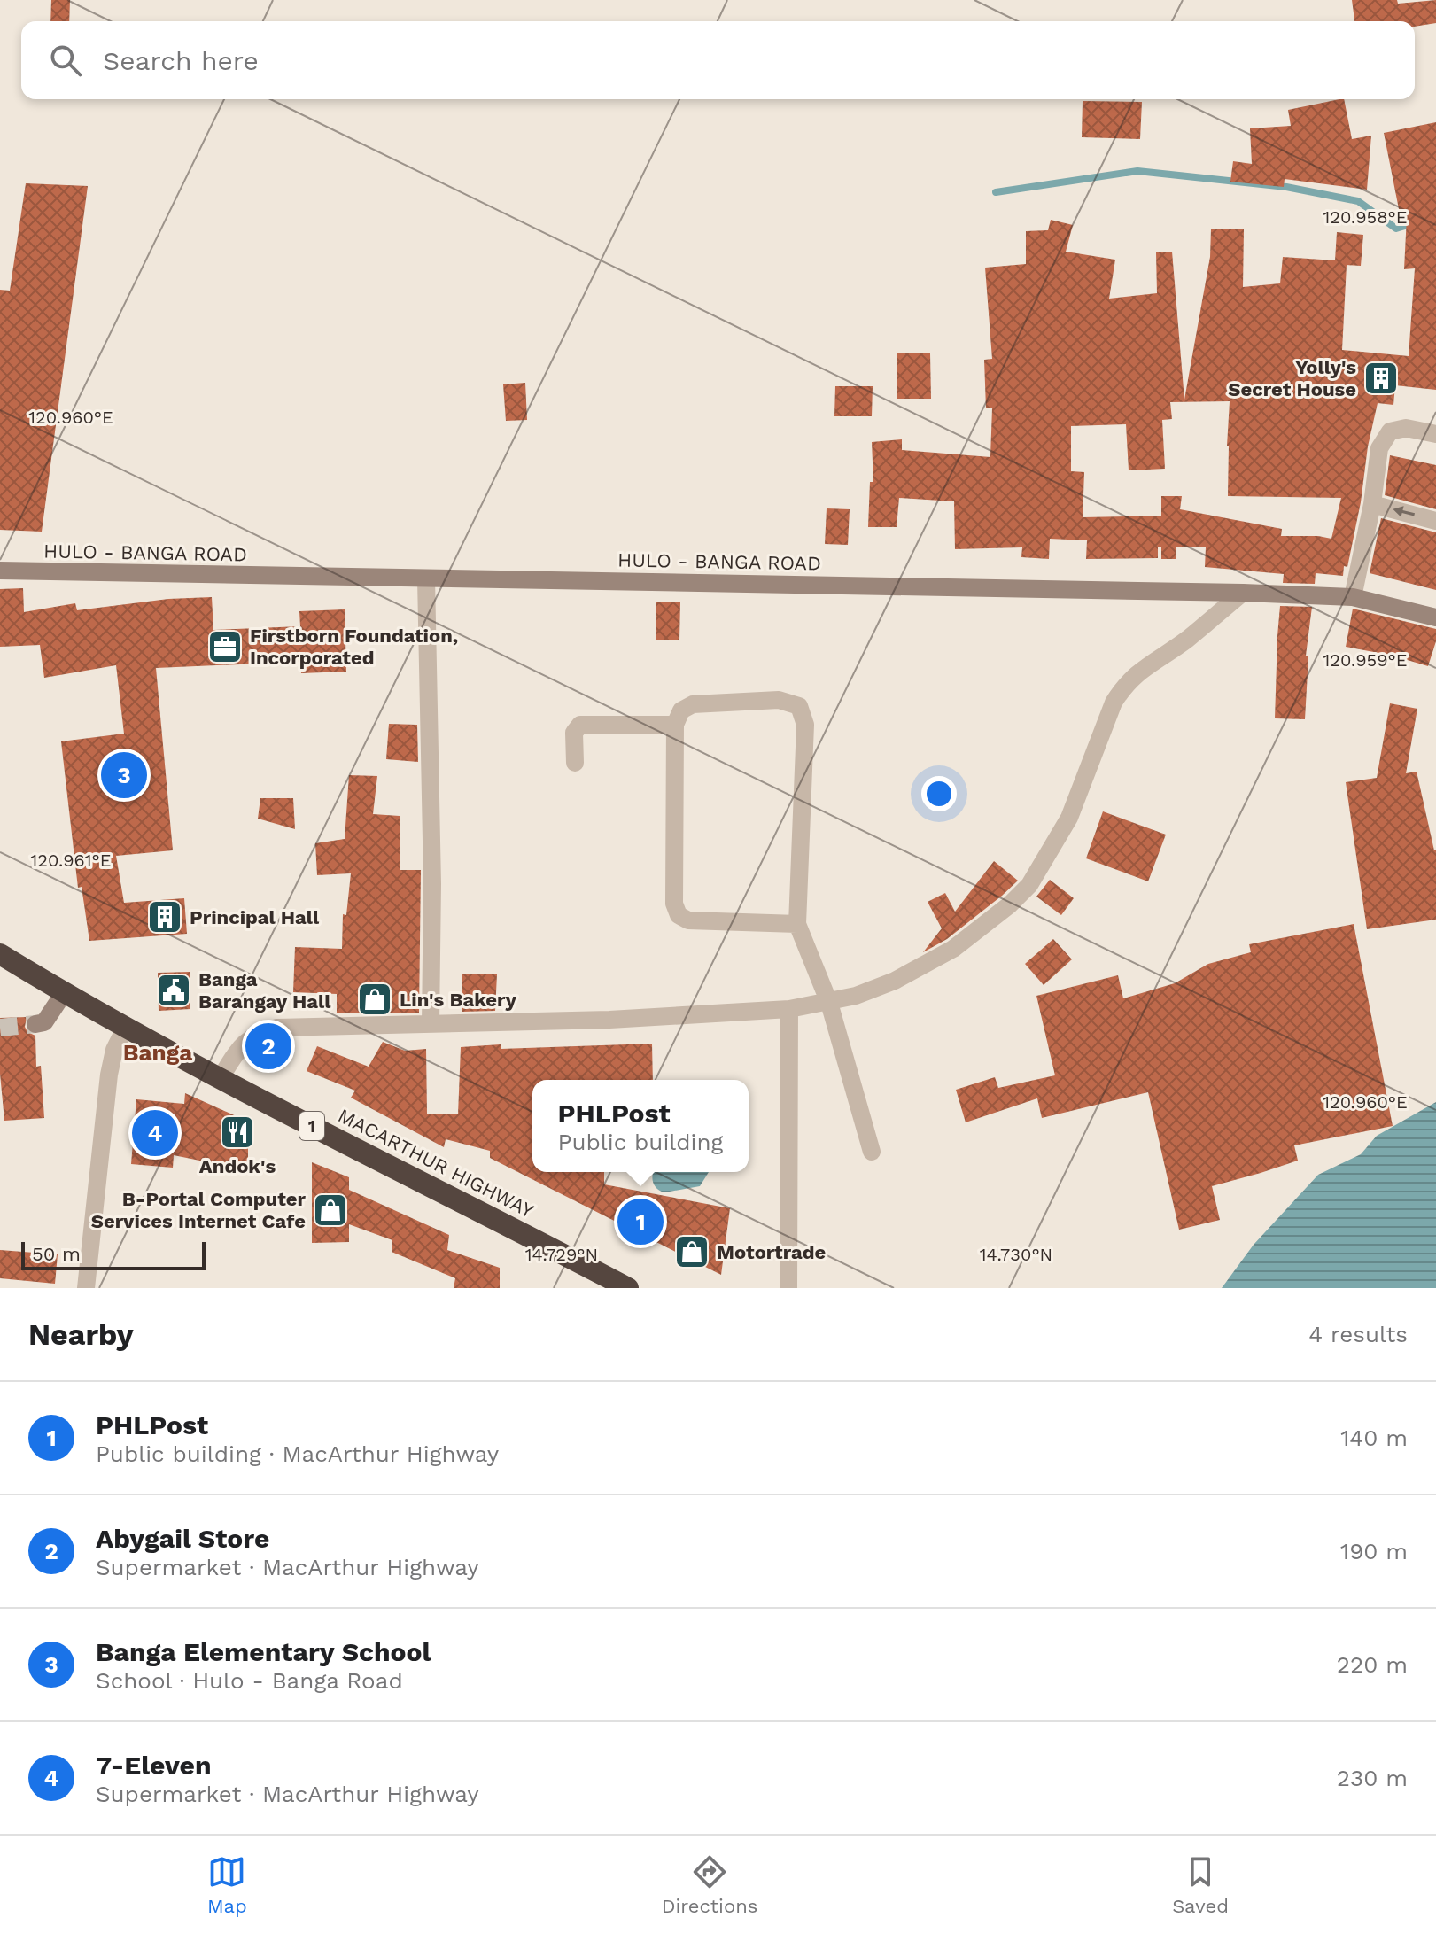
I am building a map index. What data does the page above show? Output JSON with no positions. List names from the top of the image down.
{
  "streets": {
    "highway": ["1", "MACARTHUR HIGHWAY"],
    "main road": ["HULO - BANGA ROAD"]
  },
  "districts": ["Banga"],
  "places": {
    "building": ["Yolly's Secret House", "Principal Hall"],
    "office": ["Firstborn Foundation, Incorporated"],
    "public building": ["Banga Barangay Hall"],
    "shop": ["Lin's Bakery", "B-Portal Computer Services Internet Cafe", "Motortrade"],
    "restaurant": ["Andok's"]
  },
  "scale_bar": "50 m",
  "page": {
    "search": "Search here",
    "pins": [
      "3",
      "2",
      "4",
      "1"
    ],
    "popup": ["PHLPost", "Public building"],
    "scale": "50 m",
    "heading": ["Nearby", "4 results"],
    "list": [
      {
        "mark": "1",
        "name": "PHLPost",
        "note": "Public building · MacArthur Highway",
        "value": "140 m"
      },
      {
        "mark": "2",
        "name": "Abygail Store",
        "note": "Supermarket · MacArthur Highway",
        "value": "190 m"
      },
      {
        "mark": "3",
        "name": "Banga Elementary School",
        "note": "School · Hulo - Banga Road",
        "value": "220 m"
      },
      {
        "mark": "4",
        "name": "7-Eleven",
        "note": "Supermarket · MacArthur Highway",
        "value": "230 m"
      }
    ],
    "nav": ["Map", "Directions", "Saved"]
  },
  "coordinates": [
    "120.958°E",
    "120.960°E",
    "120.959°E",
    "120.961°E",
    "14.729°N",
    "14.730°N"
  ]
}
